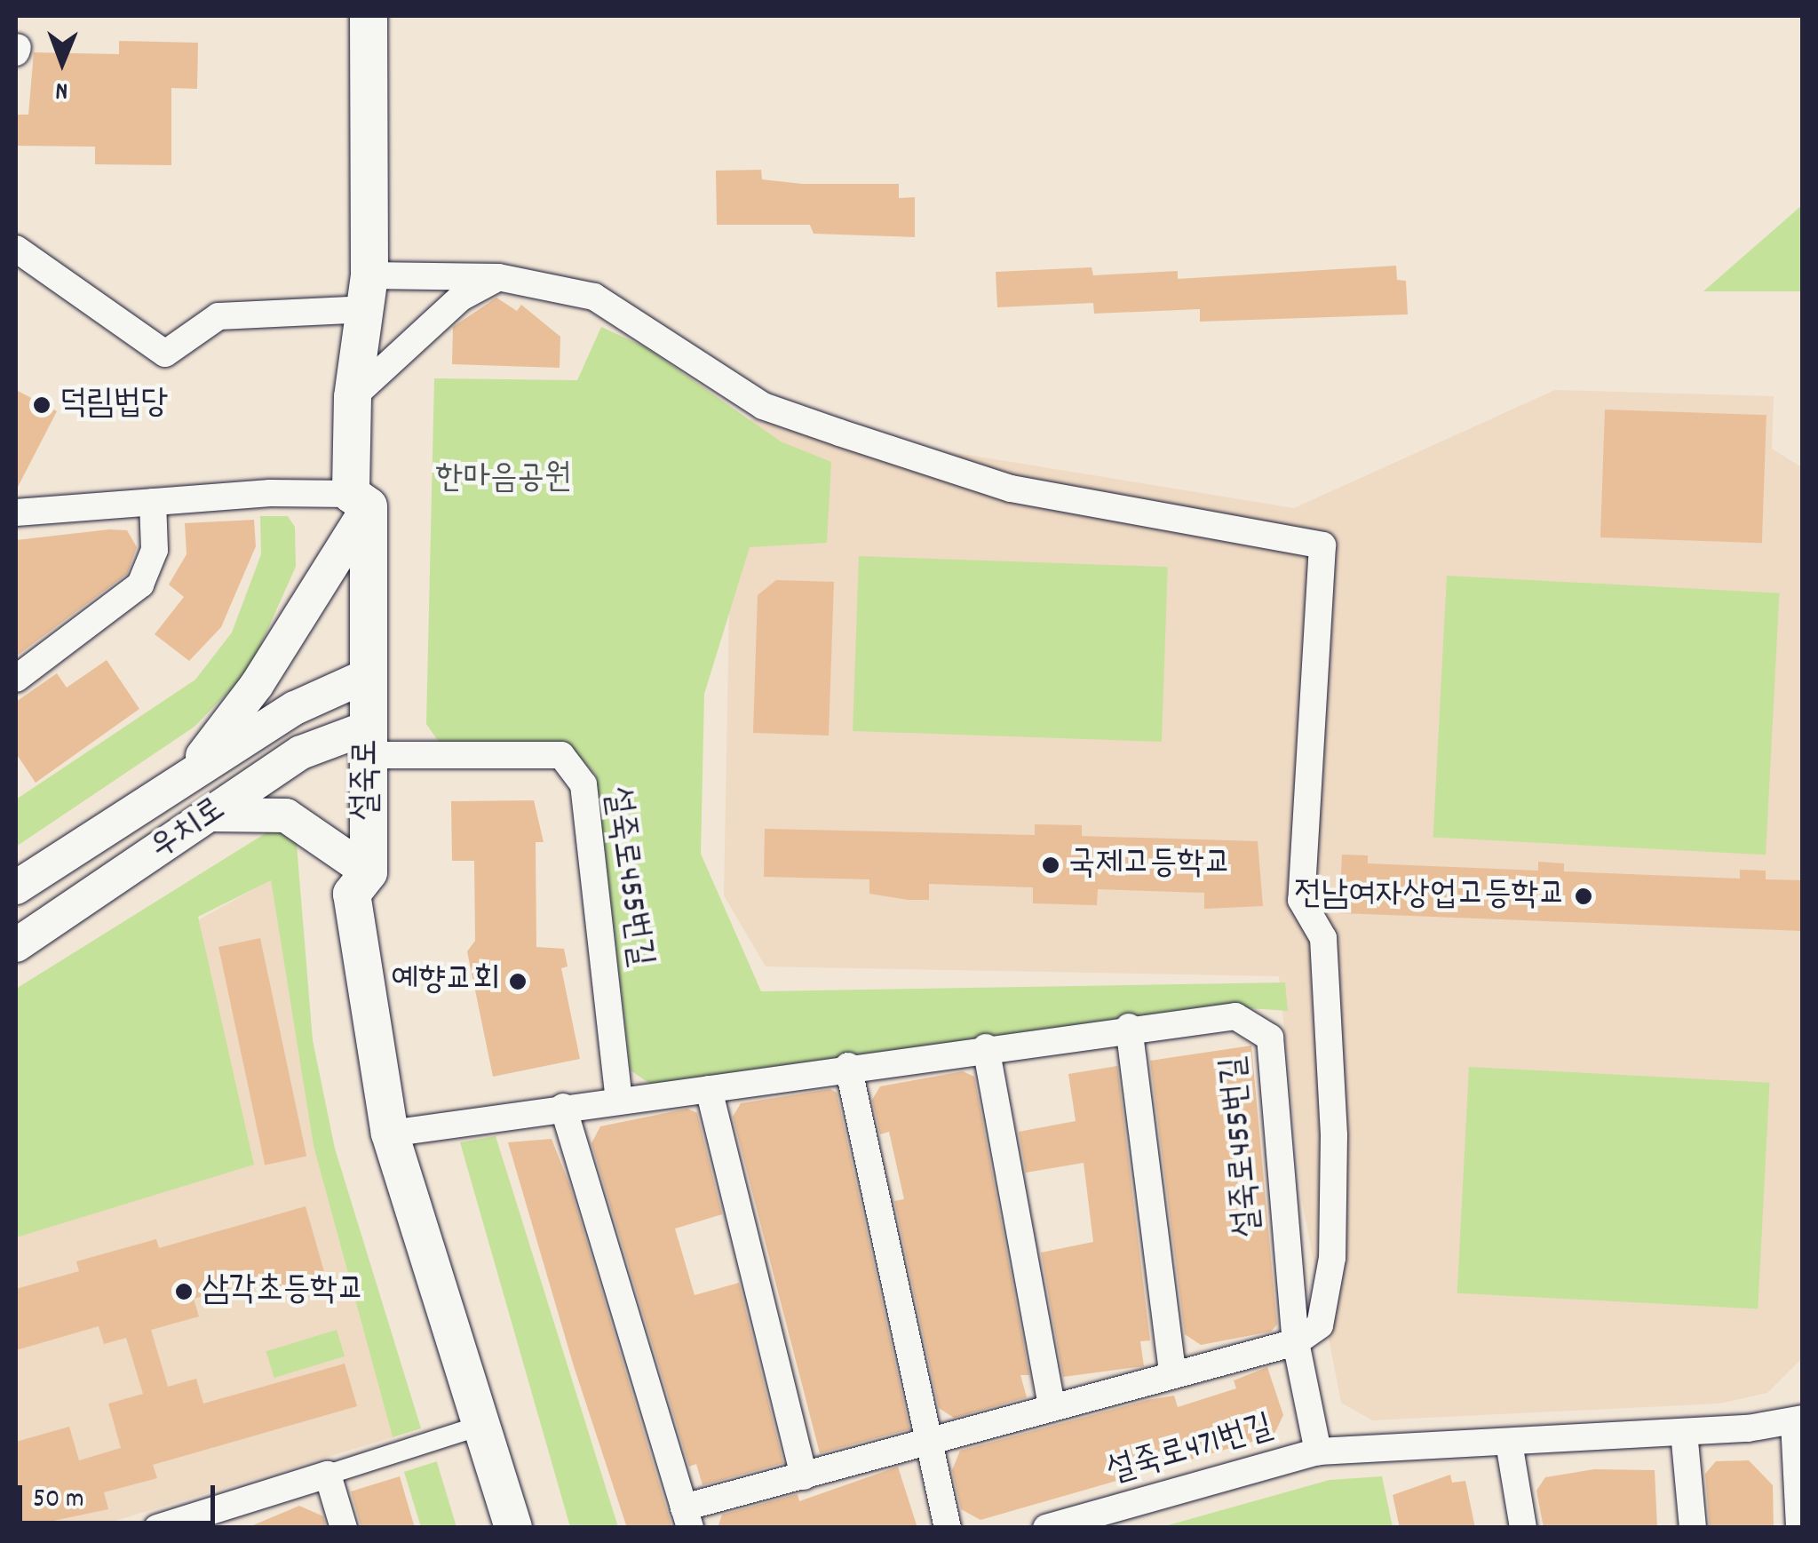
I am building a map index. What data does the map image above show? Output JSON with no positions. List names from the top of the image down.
{
  "streets": {
    "main road": ["설죽로"],
    "street": ["우치로", "설죽로455번길", "설죽로471번길"]
  },
  "crossings": [
    ["설죽로", "우치로"],
    ["설죽로", "설죽로455번길"],
    ["우치로", "설죽로455번길"],
    ["설죽로455번길", "설죽로471번길"]
  ],
  "parks": ["한마음공원"],
  "places": [
    "덕림법당",
    "국제고등학교",
    "전남여자상업고등학교",
    "예향교회",
    "삼각초등학교"
  ],
  "scale_bar": "50 m",
  "north": "bottom"
}
